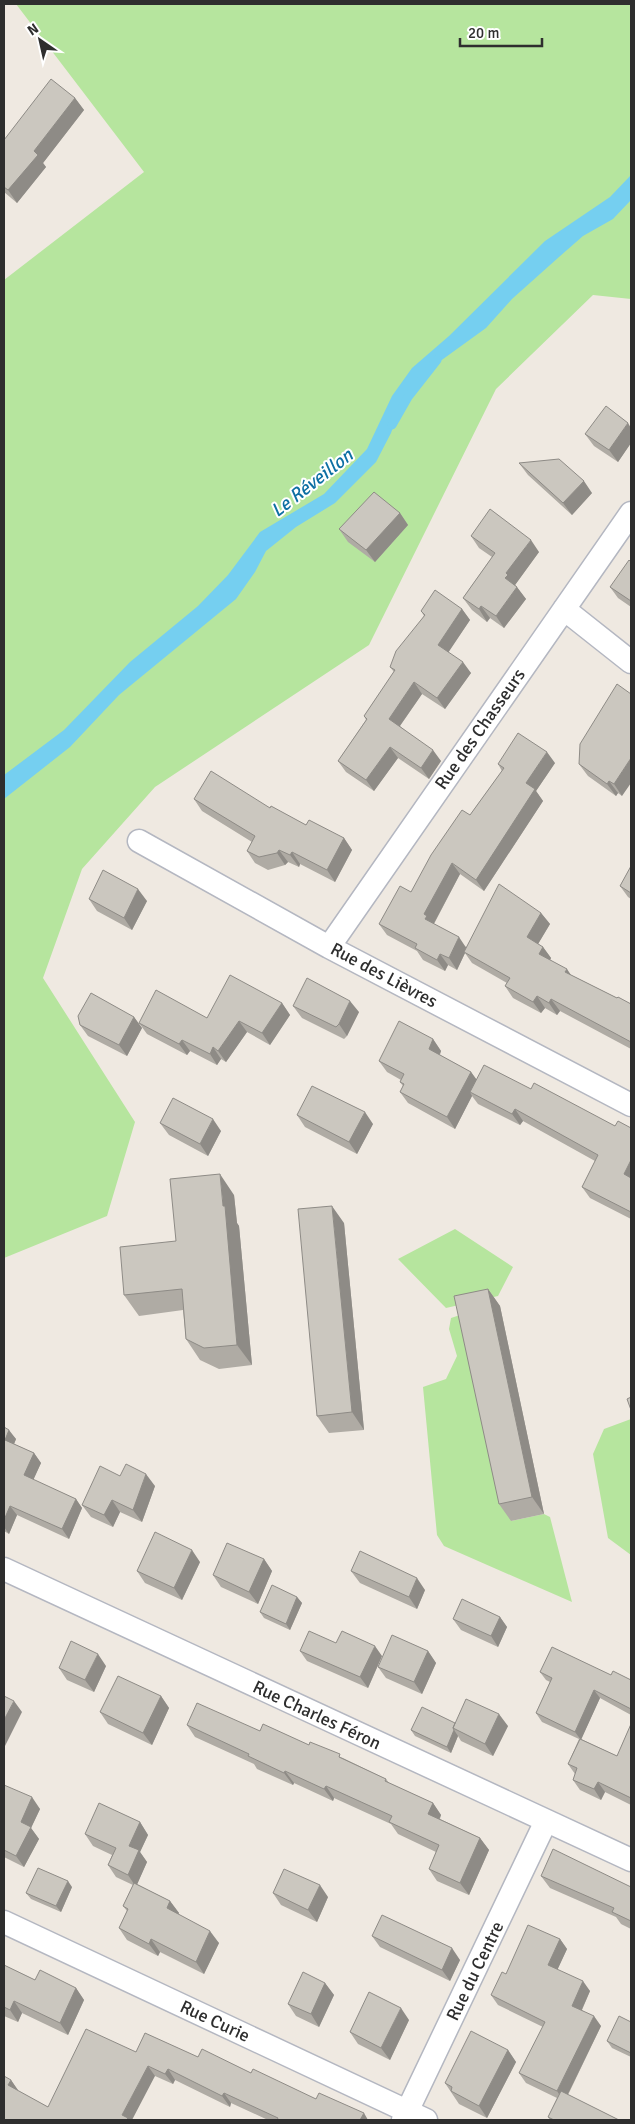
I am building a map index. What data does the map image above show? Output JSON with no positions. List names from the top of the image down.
{
  "streets": {
    "street": [
      "Rue des Chasseurs",
      "Rue des Lièvres",
      "Rue Charles Féron",
      "Rue du Centre",
      "Rue Curie"
    ]
  },
  "crossings": [
    ["Rue des Chasseurs", "Rue des Lièvres"],
    ["Rue Charles Féron", "Rue du Centre"],
    ["Rue du Centre", "Rue Curie"]
  ],
  "water": ["Le Réveillon"],
  "scale_bar": "20 m",
  "north": "top left"
}
